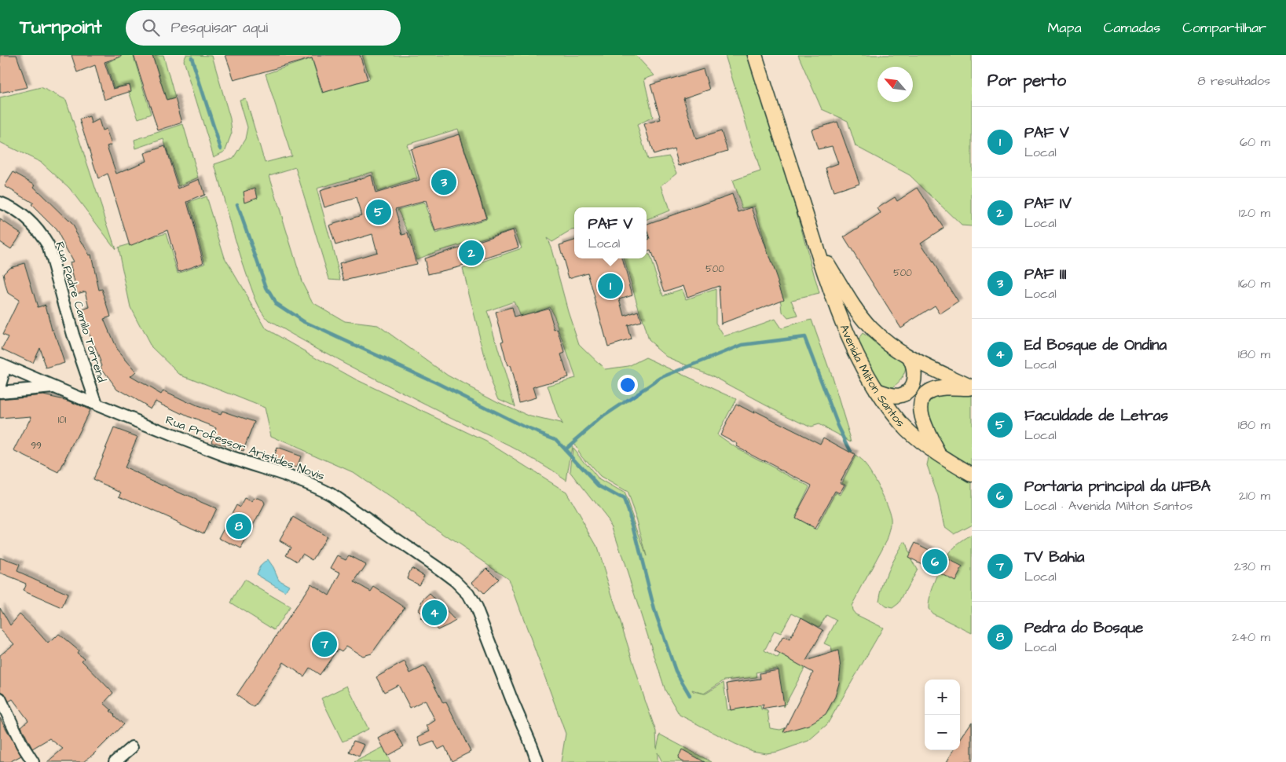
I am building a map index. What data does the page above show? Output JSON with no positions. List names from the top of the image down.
{
  "streets": {
    "main road": ["Avenida Milton Santos"],
    "street": ["Rua Padre Camilo Torrend", "Rua Professor Aristides Novis"]
  },
  "crossings": [
    ["Rua Padre Camilo Torrend", "Rua Professor Aristides Novis"]
  ],
  "house_numbers": [
    "500",
    "500",
    "101",
    "99"
  ],
  "north": "top left",
  "page": {
    "header": "Turnpoint",
    "search": "Pesquisar aqui",
    "nav": ["Mapa", "Camadas", "Compartilhar"],
    "heading": ["Por perto", "8 resultados"],
    "list": [
      {
        "mark": "1",
        "name": "PAF V",
        "note": "Local",
        "value": "60 m"
      },
      {
        "mark": "2",
        "name": "PAF IV",
        "note": "Local",
        "value": "120 m"
      },
      {
        "mark": "3",
        "name": "PAF III",
        "note": "Local",
        "value": "160 m"
      },
      {
        "mark": "4",
        "name": "Ed Bosque de Ondina",
        "note": "Local",
        "value": "180 m"
      },
      {
        "mark": "5",
        "name": "Faculdade de Letras",
        "note": "Local",
        "value": "180 m"
      },
      {
        "mark": "6",
        "name": "Portaria principal da UFBA",
        "note": "Local · Avenida Milton Santos",
        "value": "210 m"
      },
      {
        "mark": "7",
        "name": "TV Bahia",
        "note": "Local",
        "value": "230 m"
      },
      {
        "mark": "8",
        "name": "Pedra do Bosque",
        "note": "Local",
        "value": "240 m"
      }
    ],
    "pins": [
      "3",
      "5",
      "2",
      "1",
      "8",
      "6",
      "4",
      "7"
    ],
    "popup": ["PAF V", "Local"],
    "map_buttons": ["+", "−"]
  }
}
